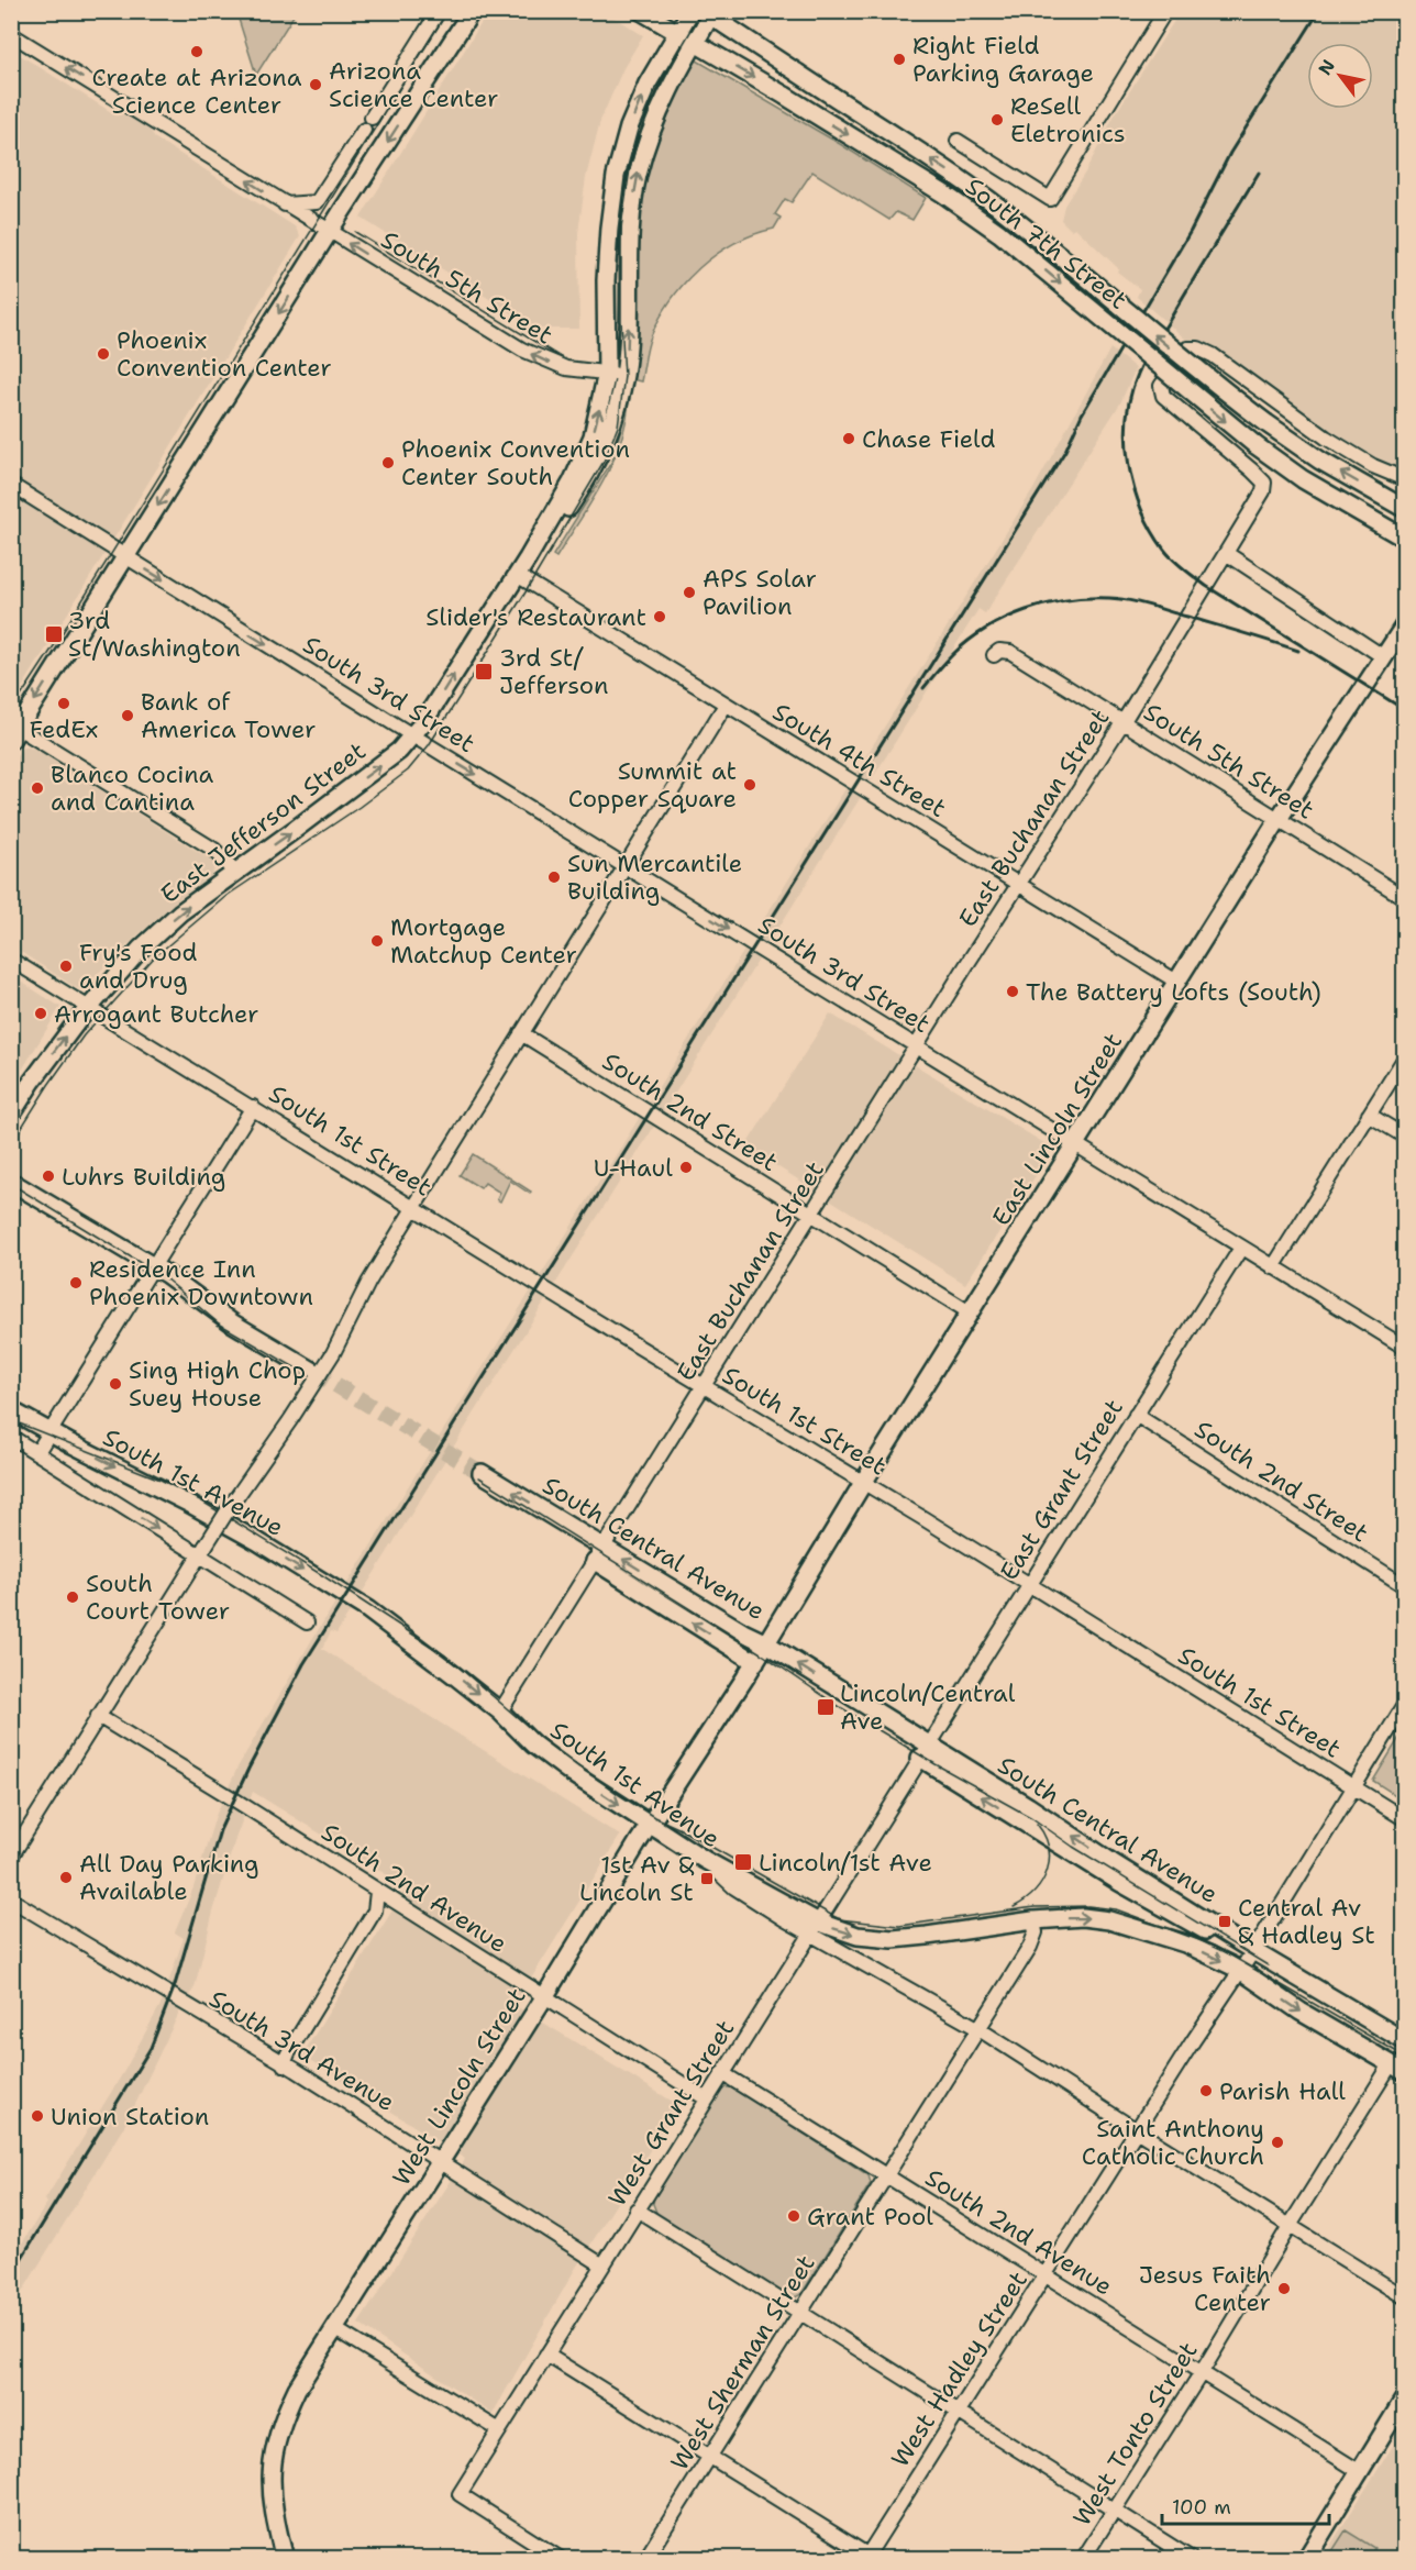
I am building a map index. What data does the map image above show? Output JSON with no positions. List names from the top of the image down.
{
  "streets": {
    "main road": [
      "South 7th Street",
      "East Jefferson Street",
      "East Lincoln Street",
      "South 1st Avenue",
      "South Central Avenue",
      "West Lincoln Street"
    ],
    "street": [
      "South 5th Street",
      "South 3rd Street",
      "South 4th Street",
      "East Buchanan Street",
      "South 2nd Street",
      "South 1st Street",
      "East Grant Street",
      "South 2nd Avenue",
      "South 3rd Avenue",
      "West Grant Street",
      "West Sherman Street",
      "West Hadley Street",
      "West Tonto Street"
    ]
  },
  "crossings": [
    ["South 7th Street", "East Jefferson Street"],
    ["South 5th Street", "East Buchanan Street"],
    ["South 5th Street", "East Jefferson Street"],
    ["South 5th Street", "East Lincoln Street"],
    ["South 3rd Street", "East Buchanan Street"],
    ["South 3rd Street", "East Jefferson Street"],
    ["South 3rd Street", "East Lincoln Street"],
    ["South 3rd Street", "East Grant Street"],
    ["South 4th Street", "East Buchanan Street"],
    ["South 4th Street", "East Jefferson Street"],
    ["South 4th Street", "East Lincoln Street"],
    ["East Buchanan Street", "South 2nd Street"],
    ["East Buchanan Street", "South 1st Street"],
    ["East Buchanan Street", "South 1st Avenue"],
    ["East Buchanan Street", "South Central Avenue"],
    ["East Jefferson Street", "South 1st Street"],
    ["South 2nd Street", "East Lincoln Street"],
    ["South 2nd Street", "East Grant Street"],
    ["East Lincoln Street", "South 1st Street"],
    ["East Lincoln Street", "South Central Avenue"],
    ["East Lincoln Street", "West Lincoln Street"],
    ["South 1st Street", "East Grant Street"],
    ["South 1st Street", "West Hadley Street"],
    ["South 1st Avenue", "West Lincoln Street"],
    ["South 1st Avenue", "West Grant Street"],
    ["East Grant Street", "South Central Avenue"],
    ["East Grant Street", "West Grant Street"],
    ["South Central Avenue", "West Grant Street"],
    ["South Central Avenue", "West Hadley Street"],
    ["South 2nd Avenue", "West Lincoln Street"],
    ["South 2nd Avenue", "West Grant Street"],
    ["South 2nd Avenue", "West Sherman Street"],
    ["South 2nd Avenue", "West Hadley Street"],
    ["South 2nd Avenue", "West Tonto Street"],
    ["South 3rd Avenue", "West Lincoln Street"],
    ["South 3rd Avenue", "West Grant Street"]
  ],
  "one_way": [
    "South 5th Street",
    "South 3rd Street",
    "East Jefferson Street",
    "South 1st Avenue"
  ],
  "places": {
    "other": [
      "Create at Arizona Science Center",
      "Right Field Parking Garage",
      "Arizona Science Center",
      "ReSell Eletronics",
      "Phoenix Convention Center",
      "Chase Field",
      "Phoenix Convention Center South",
      "APS Solar Pavilion",
      "Slider's Restaurant",
      "FedEx",
      "Bank of America Tower",
      "Summit at Copper Square",
      "Blanco Cocina and Cantina",
      "Sun Mercantile Building",
      "Mortgage Matchup Center",
      "Fry's Food and Drug",
      "The Battery Lofts (South)",
      "Arrogant Butcher",
      "U-Haul",
      "Luhrs Building",
      "Residence Inn Phoenix Downtown",
      "Sing High Chop Suey House",
      "South Court Tower",
      "All Day Parking Available",
      "Parish Hall",
      "Union Station",
      "Saint Anthony Catholic Church",
      "Grant Pool",
      "Jesus Faith Center"
    ],
    "transit": [
      "3rd St/Washington",
      "3rd St/ Jefferson",
      "Lincoln/Central Ave",
      "Lincoln/1st Ave",
      "1st Av & Lincoln St",
      "Central Av & Hadley St"
    ]
  },
  "scale_bar": "100 m",
  "north": "top left"
}
